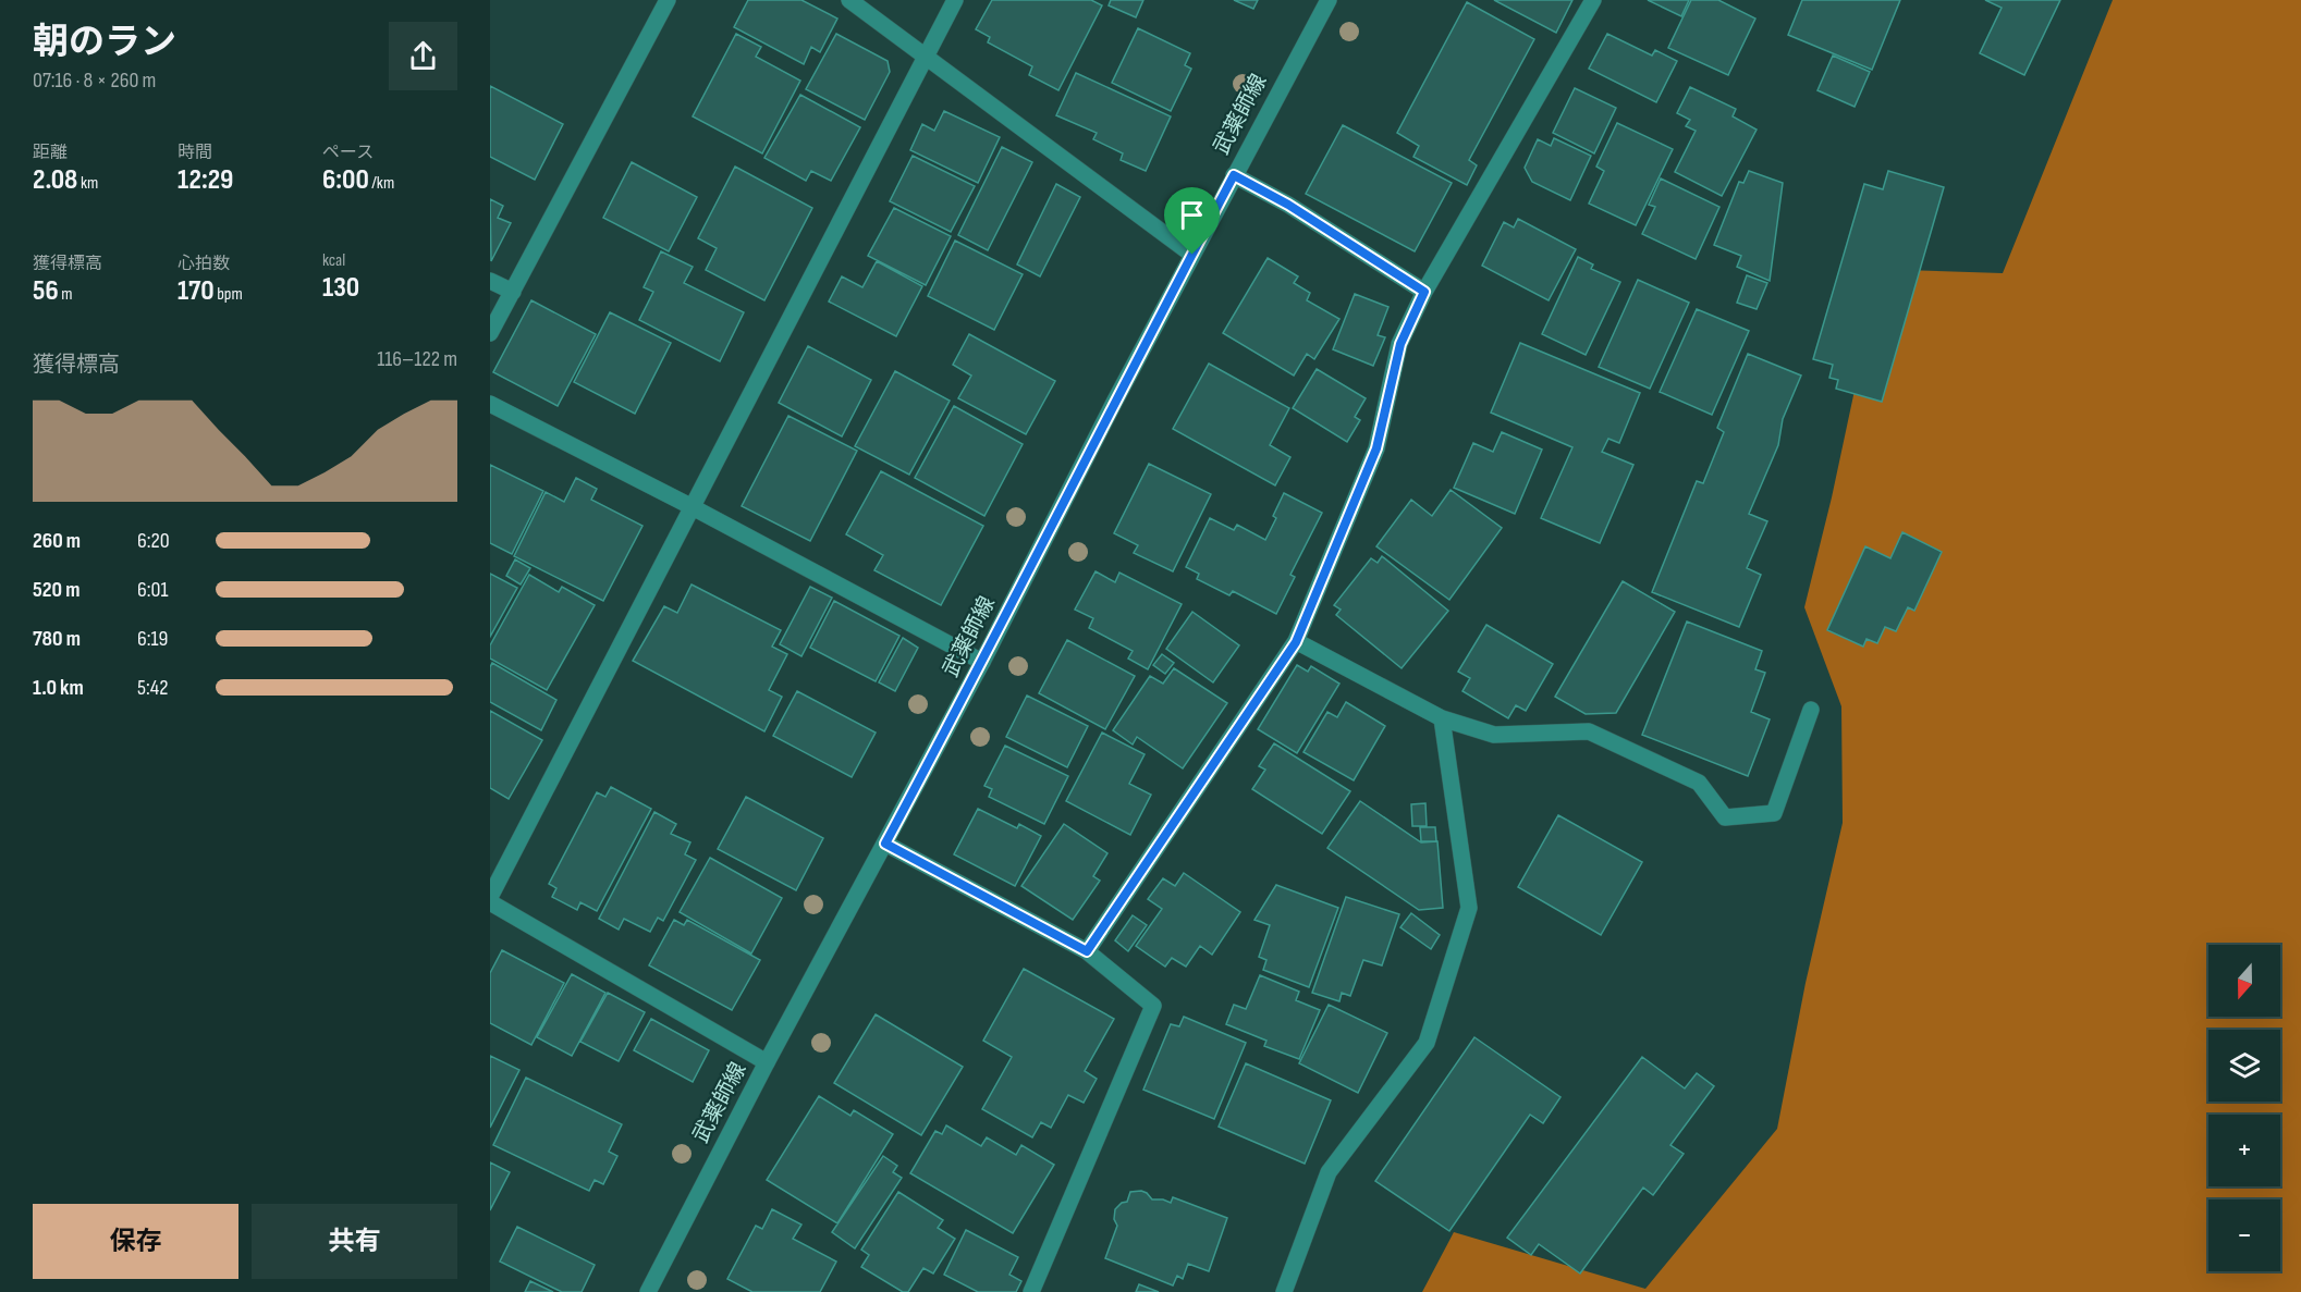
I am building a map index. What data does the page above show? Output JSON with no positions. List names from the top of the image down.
{
  "streets": {
    "street": ["武薬師線"]
  },
  "north": "bottom",
  "page": {
    "heading": ["朝のラン", "07:16 · 8 × 260 m"],
    "stats": [
      ["距離", "2.08 km"],
      ["時間", "12:29"],
      ["ペース", "6:00 /km"],
      ["獲得標高", "56 m"],
      ["心拍数", "170 bpm"],
      ["kcal", "130"]
    ],
    "chart": ["獲得標高", "116–122 m"],
    "list": [
      {
        "name": "260 m",
        "note": "6:20"
      },
      {
        "name": "520 m",
        "note": "6:01"
      },
      {
        "name": "780 m",
        "note": "6:19"
      },
      {
        "name": "1.0 km",
        "note": "5:42"
      }
    ],
    "map_buttons": ["+", "−"],
    "buttons": ["保存", "共有"]
  }
}
